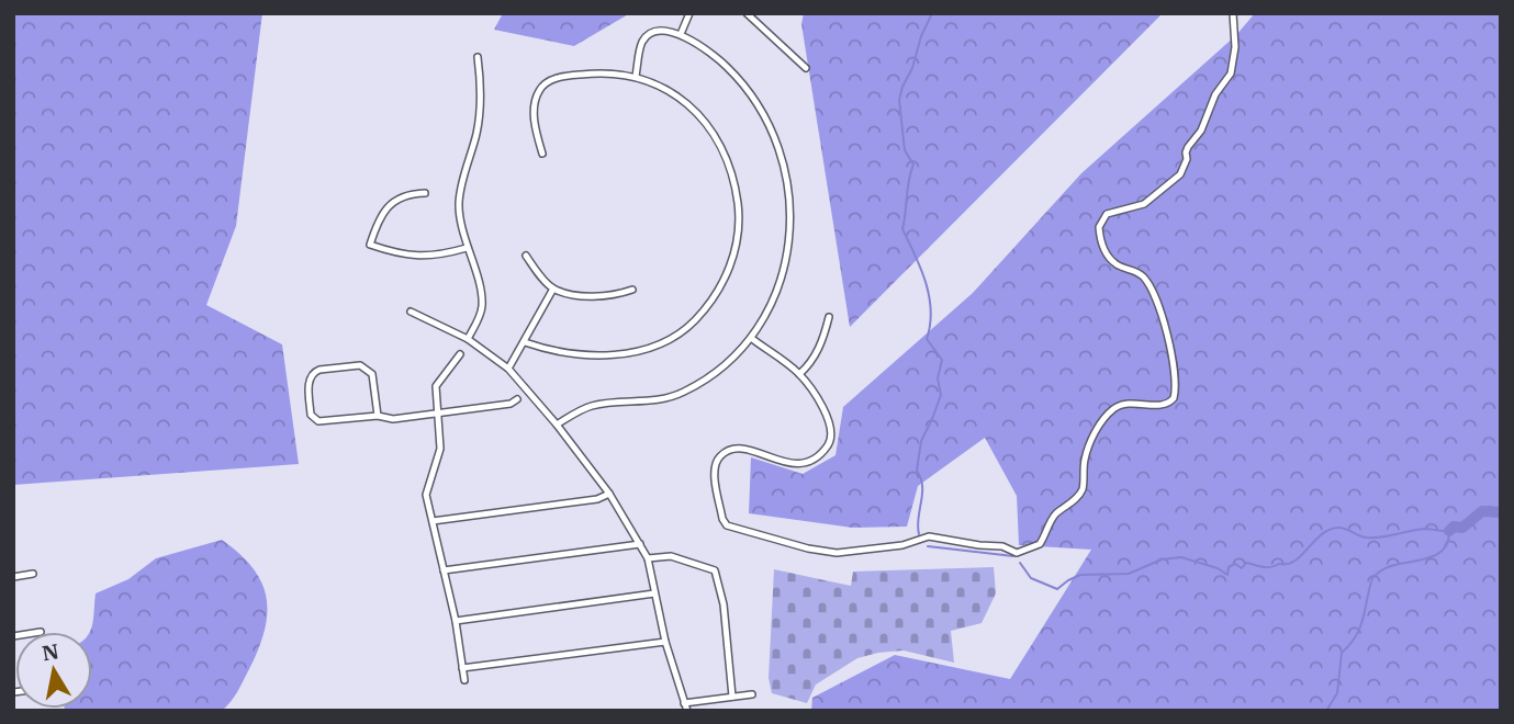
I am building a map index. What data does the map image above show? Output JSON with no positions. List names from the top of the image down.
{
  "north": "top"
}
